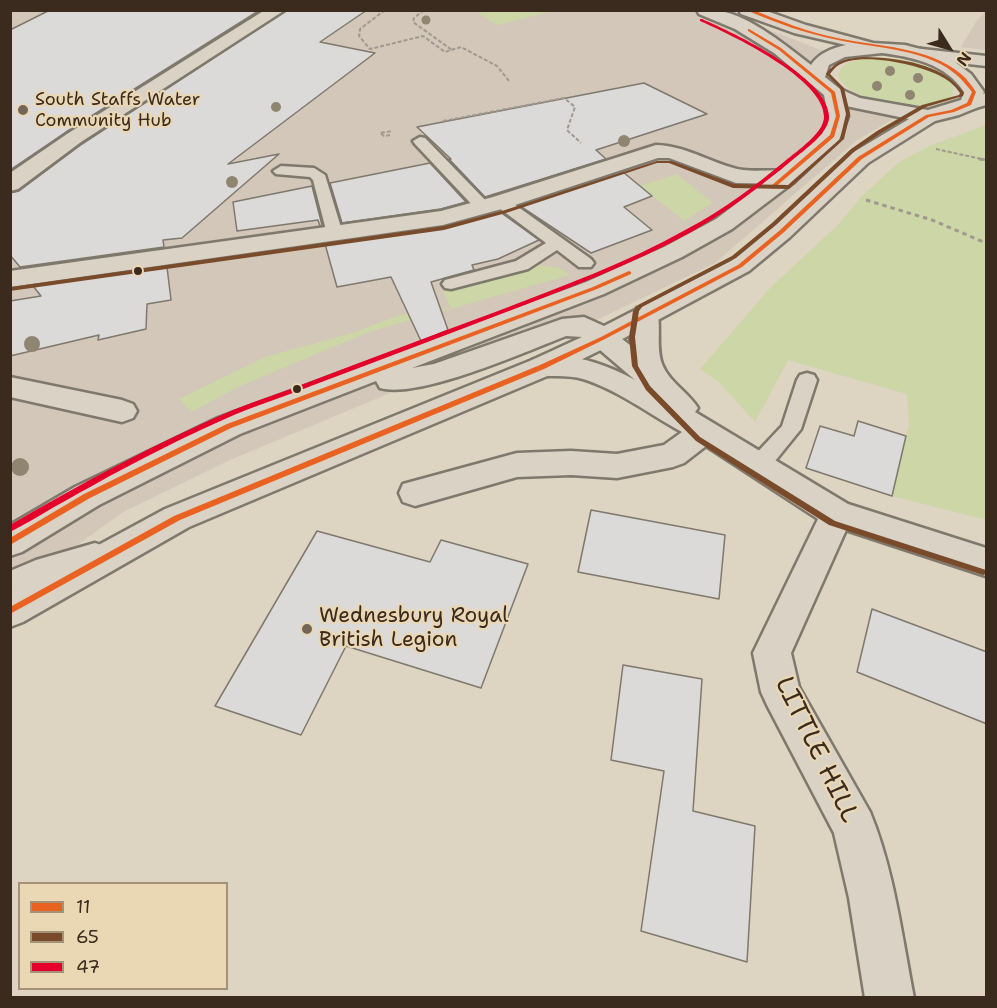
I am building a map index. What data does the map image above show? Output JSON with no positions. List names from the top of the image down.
{
  "streets": {
    "main road": ["LITTLE HILL"]
  },
  "places": ["South Staffs Water Community Hub", "Wednesbury Royal British Legion"],
  "lines": ["transit line 11", "transit line 47", "transit line 65"],
  "legend": ["11", "65", "47"],
  "north": "bottom right"
}
